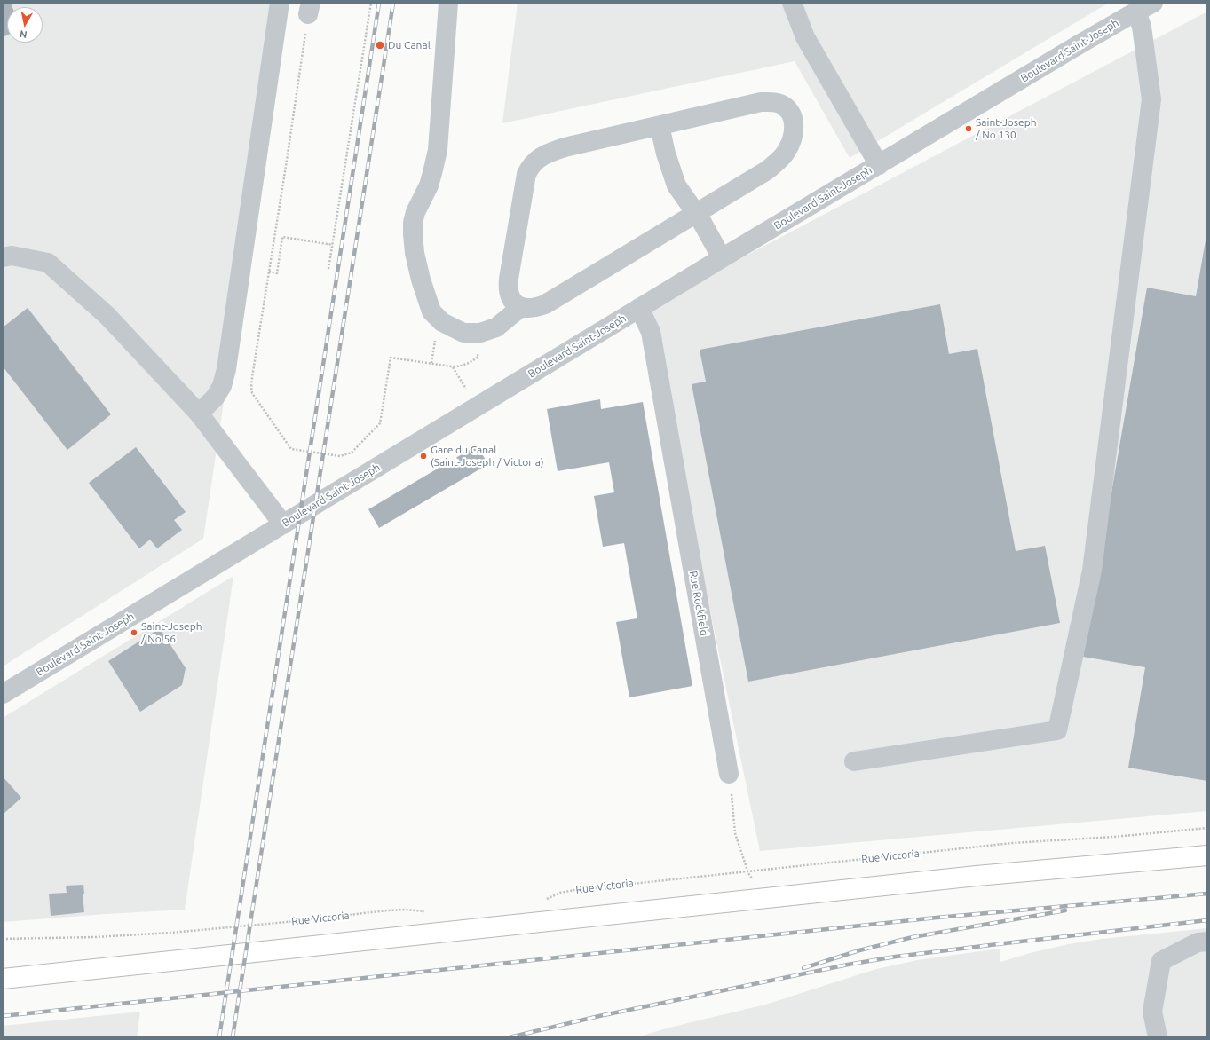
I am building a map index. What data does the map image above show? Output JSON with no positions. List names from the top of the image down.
{
  "streets": {
    "street": ["Boulevard Saint-Joseph", "Rue Rockfield"],
    "path": ["Rue Victoria"]
  },
  "crossings": [
    ["Boulevard Saint-Joseph", "Rue Rockfield"]
  ],
  "places": [
    "Du Canal",
    "Saint-Joseph / No 130",
    "Gare du Canal (Saint-Joseph / Victoria)",
    "Saint-Joseph / No 56"
  ],
  "north": "bottom"
}
